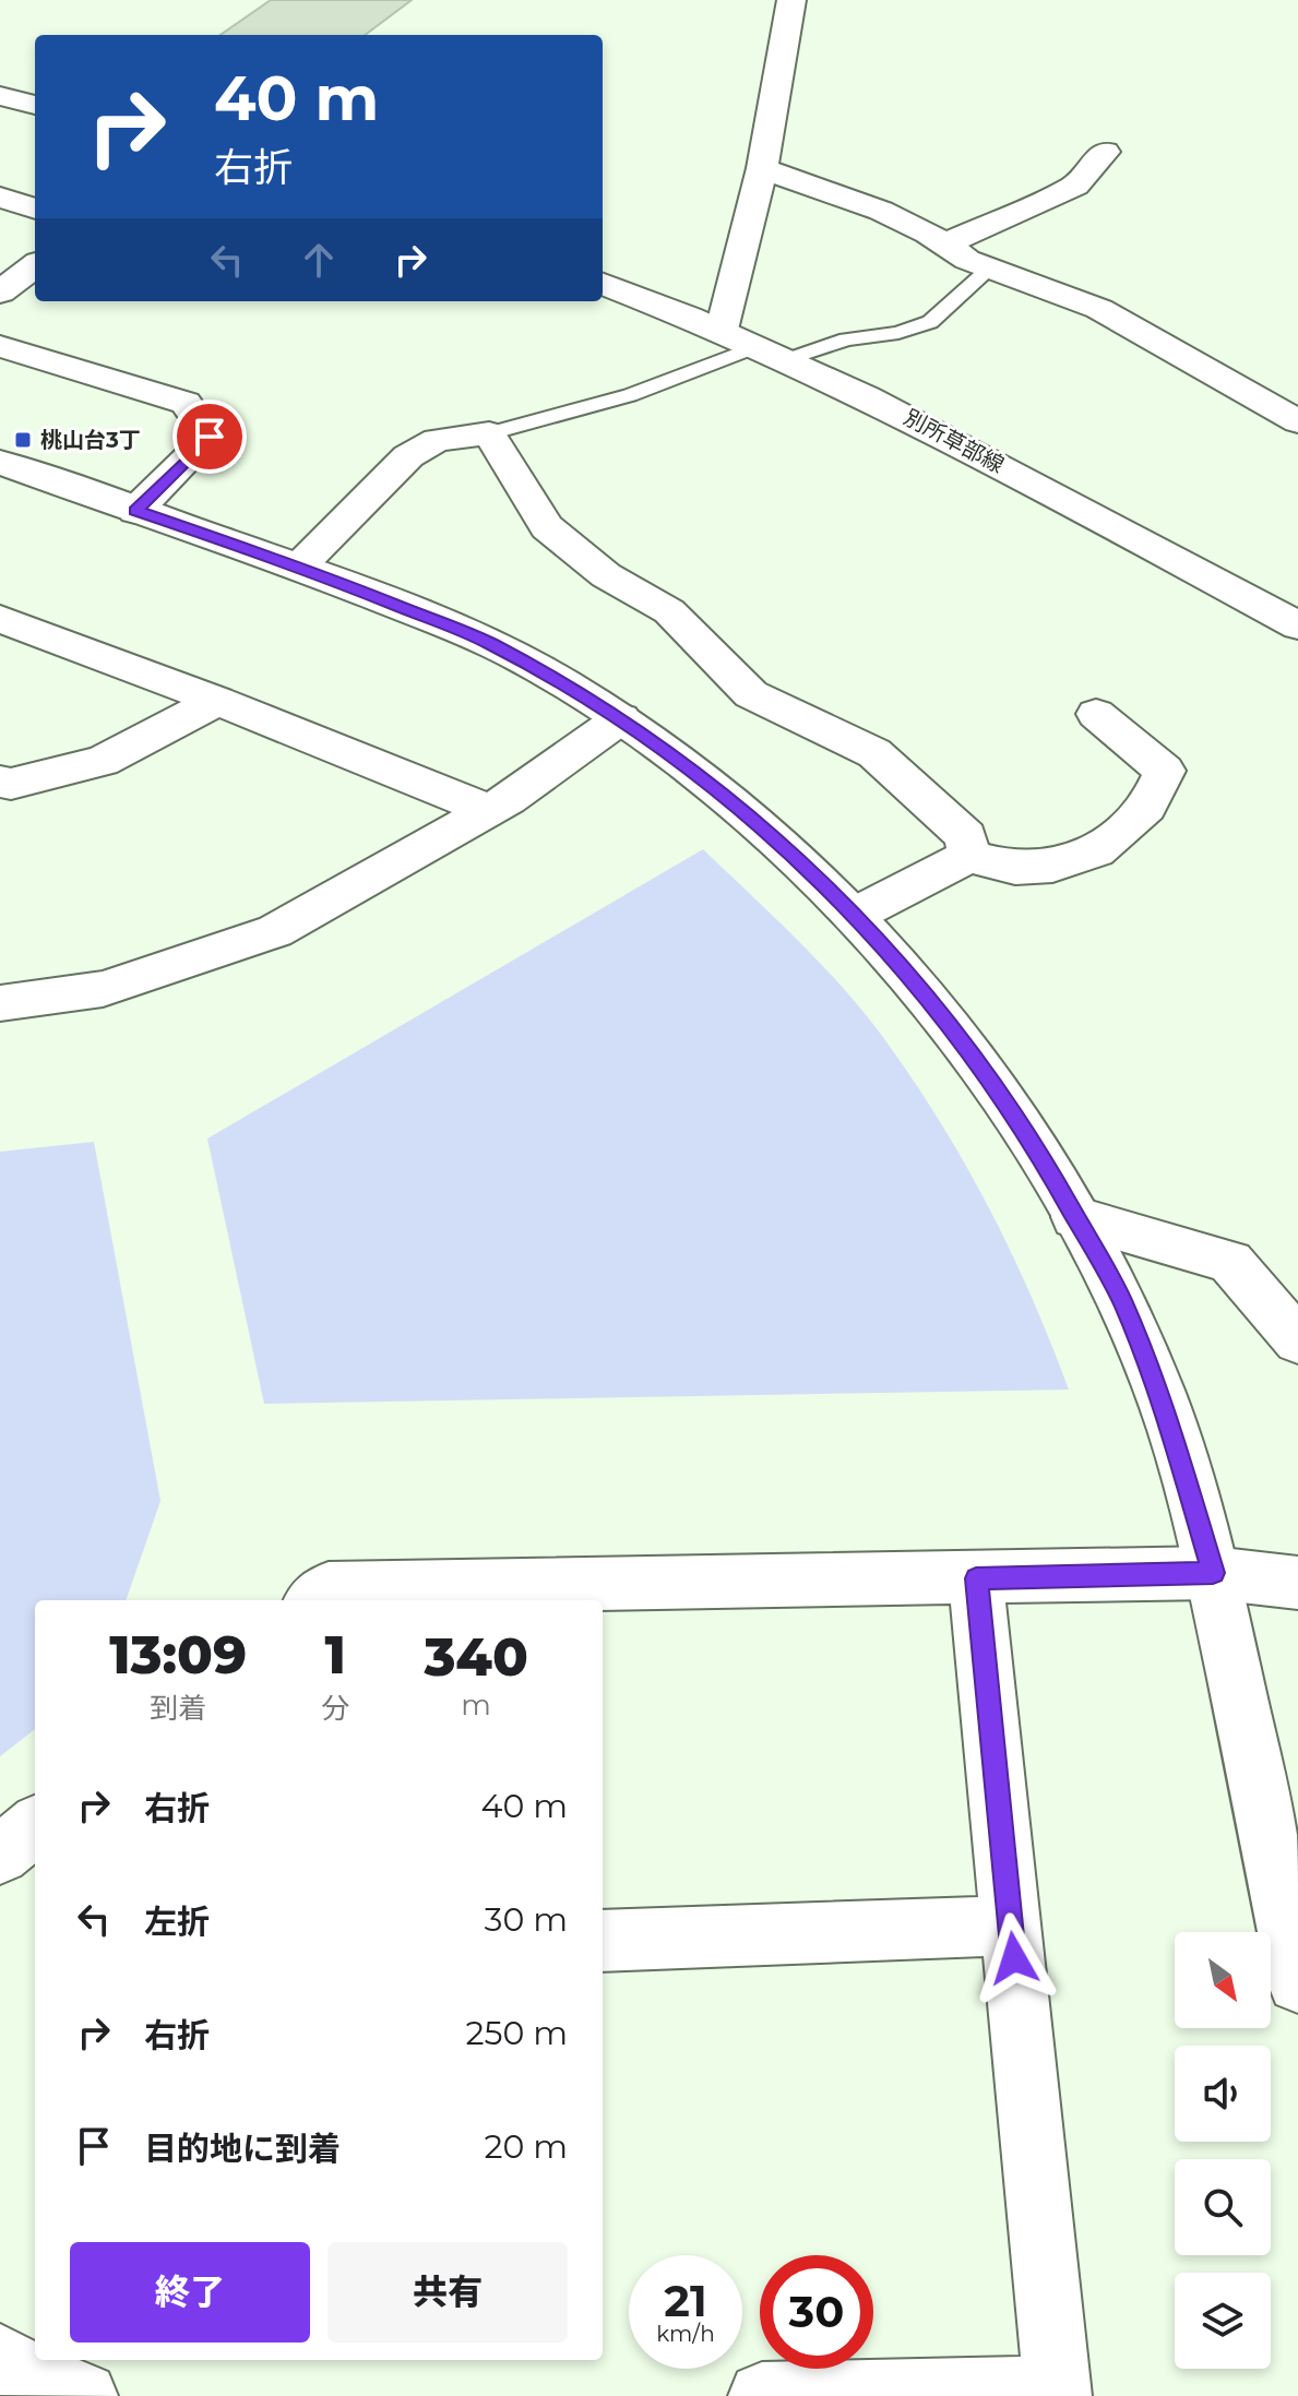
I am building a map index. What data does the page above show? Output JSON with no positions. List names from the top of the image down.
{
  "streets": {
    "street": ["別所草部線"]
  },
  "places": {
    "transit": ["桃山台3丁"]
  },
  "north": "bottom right",
  "page": {
    "turn": ["40 m", "右折"],
    "eta": [
      "13:09",
      "到着",
      "1",
      "分",
      "340",
      "m"
    ],
    "list": [
      {
        "name": "右折",
        "value": "40 m"
      },
      {
        "name": "左折",
        "value": "30 m"
      },
      {
        "name": "右折",
        "value": "250 m"
      },
      {
        "name": "目的地に到着",
        "value": "20 m"
      }
    ],
    "buttons": ["終了", "共有"],
    "speed": "21 km/h",
    "limit": "30"
  }
}
